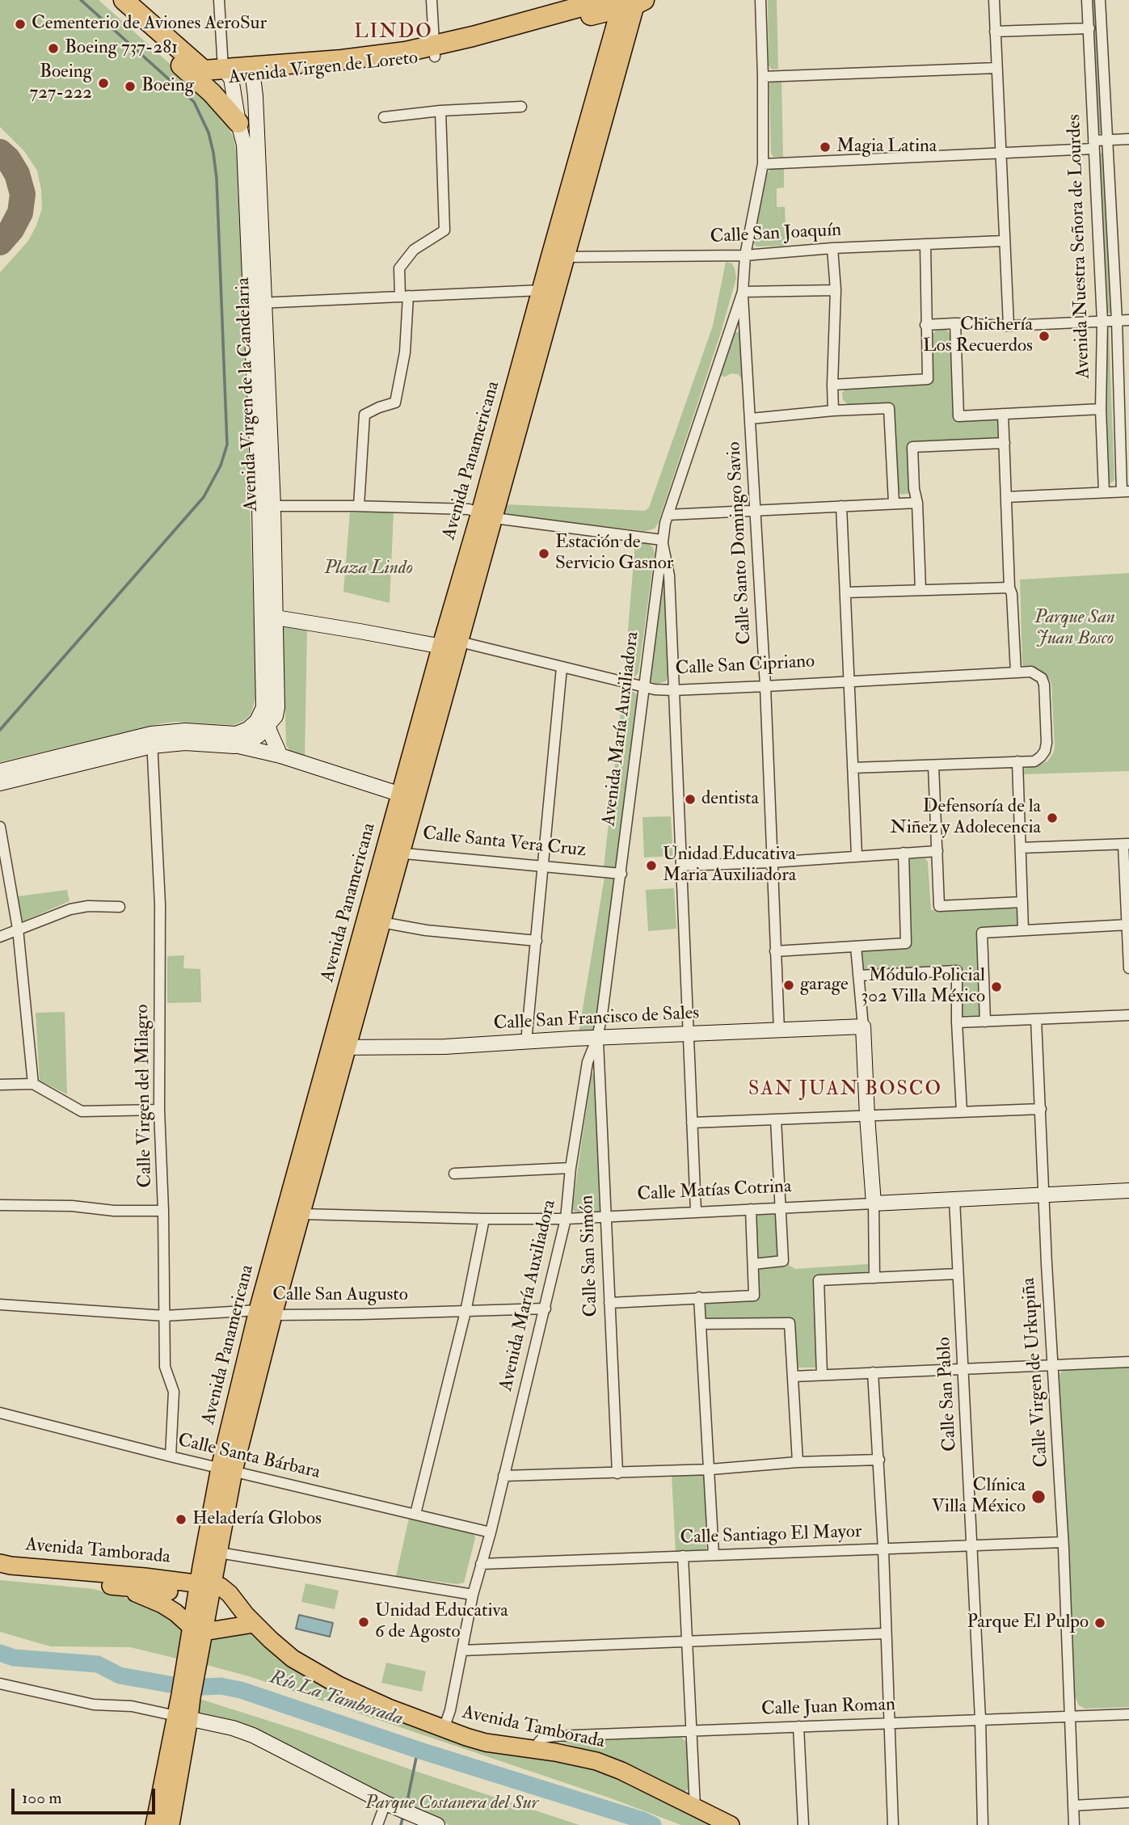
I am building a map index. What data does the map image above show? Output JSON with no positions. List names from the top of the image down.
{
  "streets": {
    "highway": ["Avenida Virgen de Loreto"],
    "main road": [
      "Avenida Virgen de la Candelaria",
      "Avenida Panamericana",
      "Calle San Cipriano",
      "Calle San Francisco de Sales",
      "Calle Matías Cotrina",
      "Avenida Tamborada"
    ],
    "street": [
      "Calle San Joaquín",
      "Avenida Nuestra Señora de Lourdes",
      "Calle Santo Domingo Savio",
      "Avenida María Auxiliadora",
      "Calle Santa Vera Cruz",
      "Calle Virgen del Milagro",
      "Calle San Simón",
      "Calle San Augusto",
      "Calle Virgen de Urkupiña",
      "Calle San Pablo",
      "Calle Santa Bárbara",
      "Calle Santiago El Mayor",
      "Calle Juan Roman"
    ]
  },
  "crossings": [
    ["Avenida Virgen de Loreto", "Avenida Virgen de la Candelaria"],
    ["Avenida Virgen de Loreto", "Avenida Panamericana"],
    ["Calle San Joaquín", "Avenida Panamericana"],
    ["Calle San Joaquín", "Avenida María Auxiliadora"],
    ["Avenida Virgen de la Candelaria", "Calle San Cipriano"],
    ["Avenida Panamericana", "Calle San Cipriano"],
    ["Avenida Panamericana", "Calle Santa Vera Cruz"],
    ["Avenida Panamericana", "Calle San Francisco de Sales"],
    ["Avenida Panamericana", "Calle Matías Cotrina"],
    ["Avenida Panamericana", "Calle San Augusto"],
    ["Avenida Panamericana", "Calle Santa Bárbara"],
    ["Avenida Panamericana", "Avenida Tamborada"],
    ["Calle Santo Domingo Savio", "Calle San Cipriano"],
    ["Calle Santo Domingo Savio", "Avenida María Auxiliadora"],
    ["Calle Santo Domingo Savio", "Calle San Francisco de Sales"],
    ["Calle San Cipriano", "Avenida María Auxiliadora"],
    ["Avenida María Auxiliadora", "Calle Santa Vera Cruz"],
    ["Avenida María Auxiliadora", "Calle San Francisco de Sales"],
    ["Avenida María Auxiliadora", "Calle Matías Cotrina"],
    ["Avenida María Auxiliadora", "Calle San Simón"],
    ["Avenida María Auxiliadora", "Calle San Augusto"],
    ["Avenida María Auxiliadora", "Calle Santa Bárbara"],
    ["Avenida María Auxiliadora", "Calle Santiago El Mayor"],
    ["Avenida María Auxiliadora", "Avenida Tamborada"],
    ["Calle San Francisco de Sales", "Calle San Simón"],
    ["Calle Virgen del Milagro", "Calle San Augusto"],
    ["Calle Virgen del Milagro", "Calle Santa Bárbara"],
    ["Calle Matías Cotrina", "Calle San Simón"],
    ["Calle Matías Cotrina", "Calle Virgen de Urkupiña"],
    ["Calle Matías Cotrina", "Calle San Pablo"],
    ["Calle Virgen de Urkupiña", "Calle Santiago El Mayor"],
    ["Calle Virgen de Urkupiña", "Calle Juan Roman"],
    ["Calle San Pablo", "Calle Santiago El Mayor"],
    ["Calle San Pablo", "Calle Juan Roman"],
    ["Avenida Tamborada", "Calle Juan Roman"]
  ],
  "districts": ["LINDO", "SAN JUAN BOSCO"],
  "water": ["Río La Tamborada"],
  "parks": ["Plaza Lindo", "Parque San Juan Bosco", "Parque Costanera del Sur"],
  "places": [
    "Cementerio de Aviones AeroSur",
    "Boeing 737-281",
    "Boeing 727-222",
    "Boeing",
    "Magia Latina",
    "Chichería Los Recuerdos",
    "Estación de Servicio Gasnor",
    "dentista",
    "Defensoría de la Niñez y Adolecencia",
    "Unidad Educativa Maria Auxiliadora",
    "garage",
    "Módulo Policial 302 Villa México",
    "Clínica Villa México",
    "Heladería Globos",
    "Unidad Educativa 6 de Agosto",
    "Parque El Pulpo"
  ],
  "scale_bar": "100 m"
}
